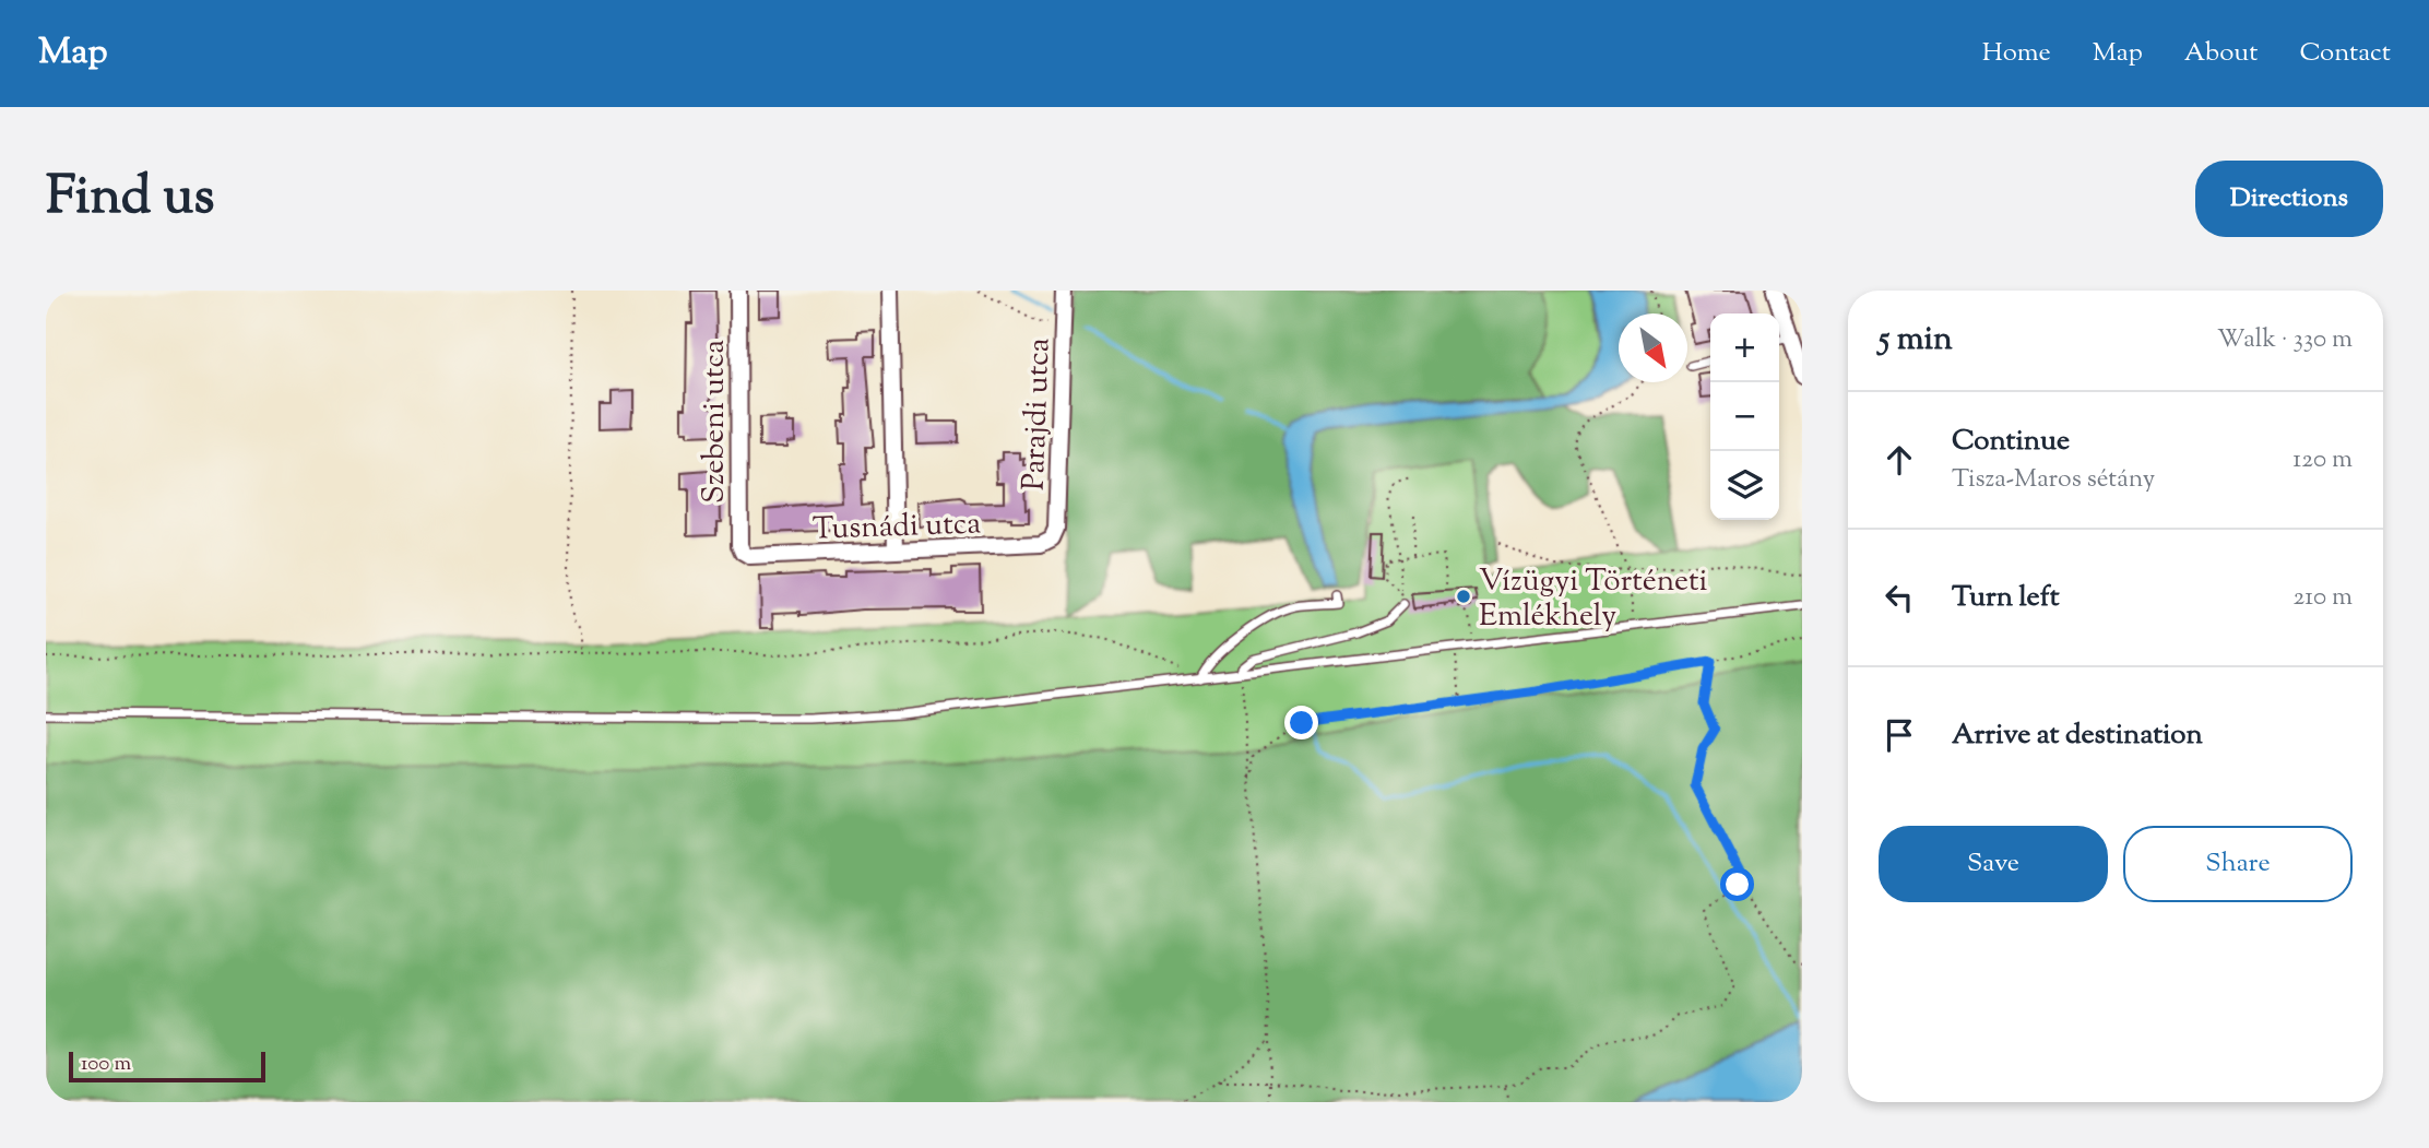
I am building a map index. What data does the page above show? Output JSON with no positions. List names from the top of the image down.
{
  "streets": {
    "street": ["Parajdi utca", "Szebeni utca", "Tusnádi utca"]
  },
  "crossings": [
    ["Parajdi utca", "Tusnádi utca"],
    ["Szebeni utca", "Tusnádi utca"]
  ],
  "places": ["Vízügyi Történeti Emlékhely"],
  "scale_bar": "100 m",
  "north": "bottom right",
  "page": {
    "header": "Map",
    "nav": [
      "Home",
      "Map",
      "About",
      "Contact"
    ],
    "title": "Find us",
    "buttons": [
      "Directions",
      ["Save", "Share"]
    ],
    "heading": ["5 min", "Walk · 330 m"],
    "map_buttons": ["+", "−"],
    "list": [
      ["Continue", "Tisza-Maros sétány", "120 m"],
      ["Turn left", "210 m"],
      "Arrive at destination"
    ],
    "scale": "100 m"
  }
}
